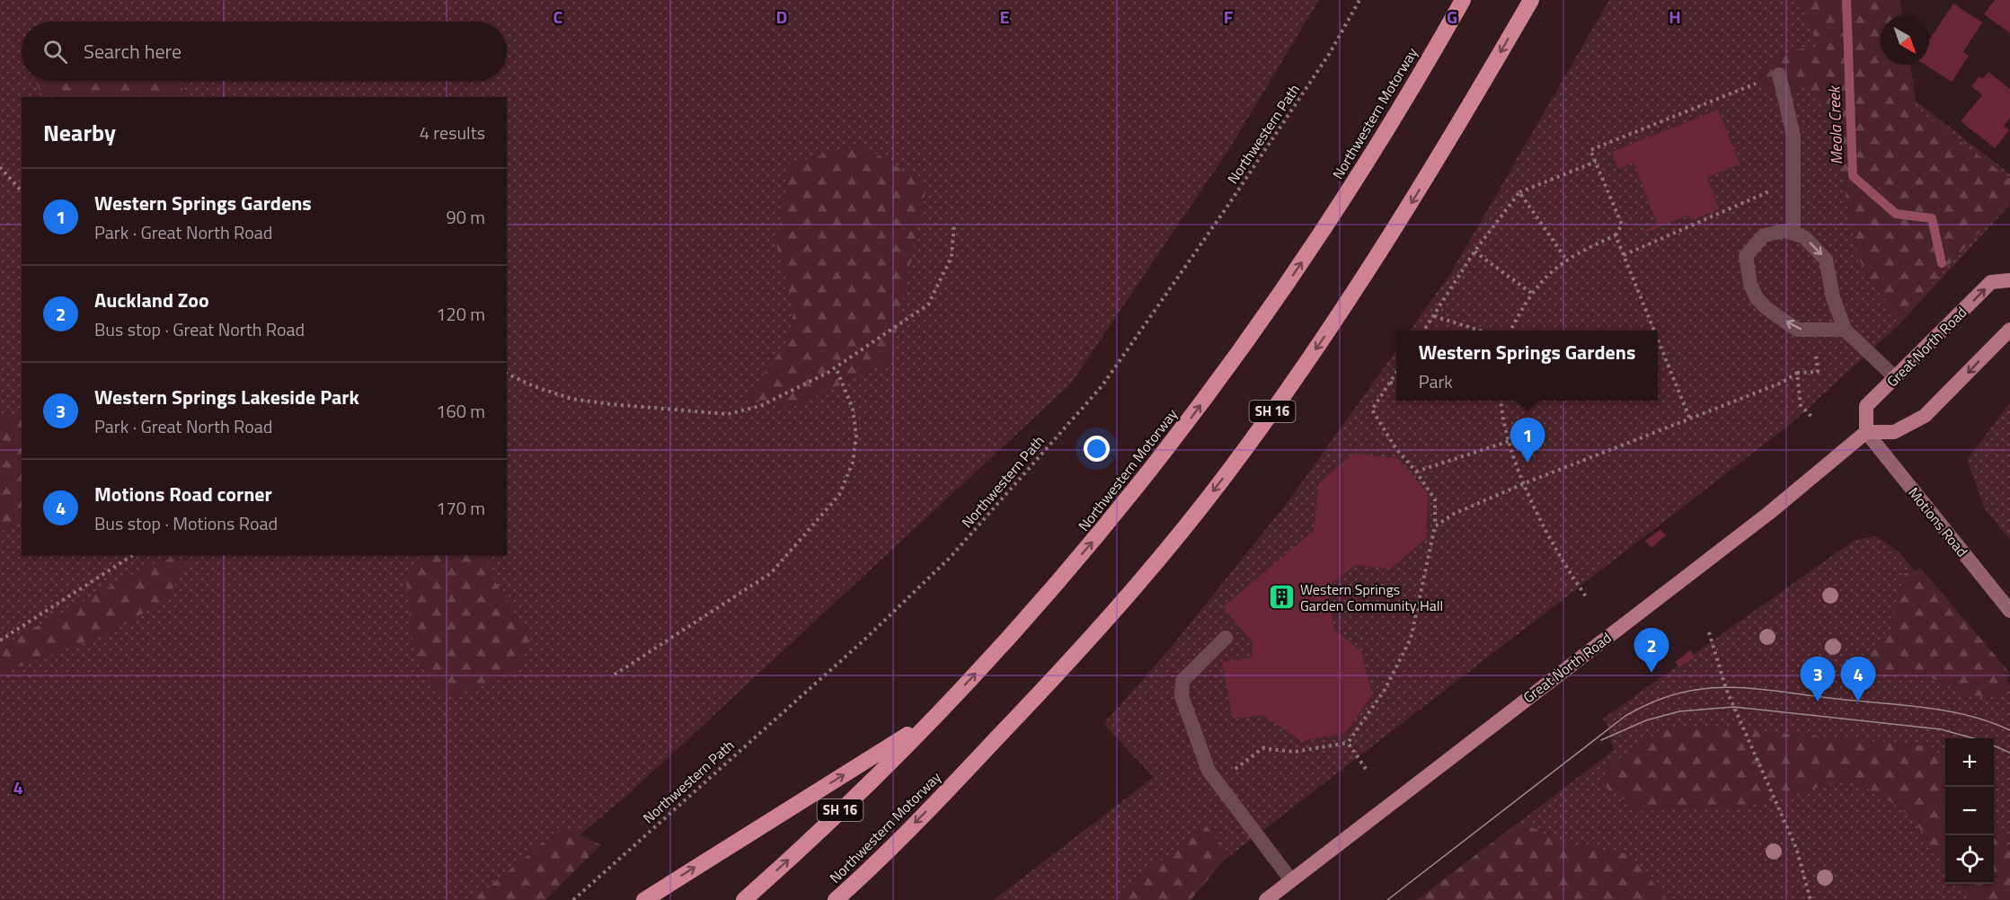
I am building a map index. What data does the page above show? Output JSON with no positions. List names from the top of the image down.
{
  "streets": {
    "highway": ["Northwestern Motorway", "SH 16"],
    "main road": ["Great North Road", "Motions Road"],
    "path": ["Northwestern Path"]
  },
  "crossings": [
    ["Great North Road", "Motions Road"]
  ],
  "water": ["Meola Creek"],
  "places": {
    "building": ["Western Springs Garden Community Hall"]
  },
  "north": "bottom right",
  "page": {
    "search": "Search here",
    "heading": ["Nearby", "4 results"],
    "list": [
      {
        "mark": "1",
        "name": "Western Springs Gardens",
        "note": "Park · Great North Road",
        "value": "90 m"
      },
      {
        "mark": "2",
        "name": "Auckland Zoo",
        "note": "Bus stop · Great North Road",
        "value": "120 m"
      },
      {
        "mark": "3",
        "name": "Western Springs Lakeside Park",
        "note": "Park · Great North Road",
        "value": "160 m"
      },
      {
        "mark": "4",
        "name": "Motions Road corner",
        "note": "Bus stop · Motions Road",
        "value": "170 m"
      }
    ],
    "popup": ["Western Springs Gardens", "Park"],
    "pins": [
      "1",
      "2",
      "3",
      "4"
    ],
    "map_buttons": ["+", "−"]
  },
  "grid": {
    "columns": [
      "C",
      "D",
      "E",
      "F",
      "G",
      "H"
    ],
    "rows": ["4"]
  }
}
